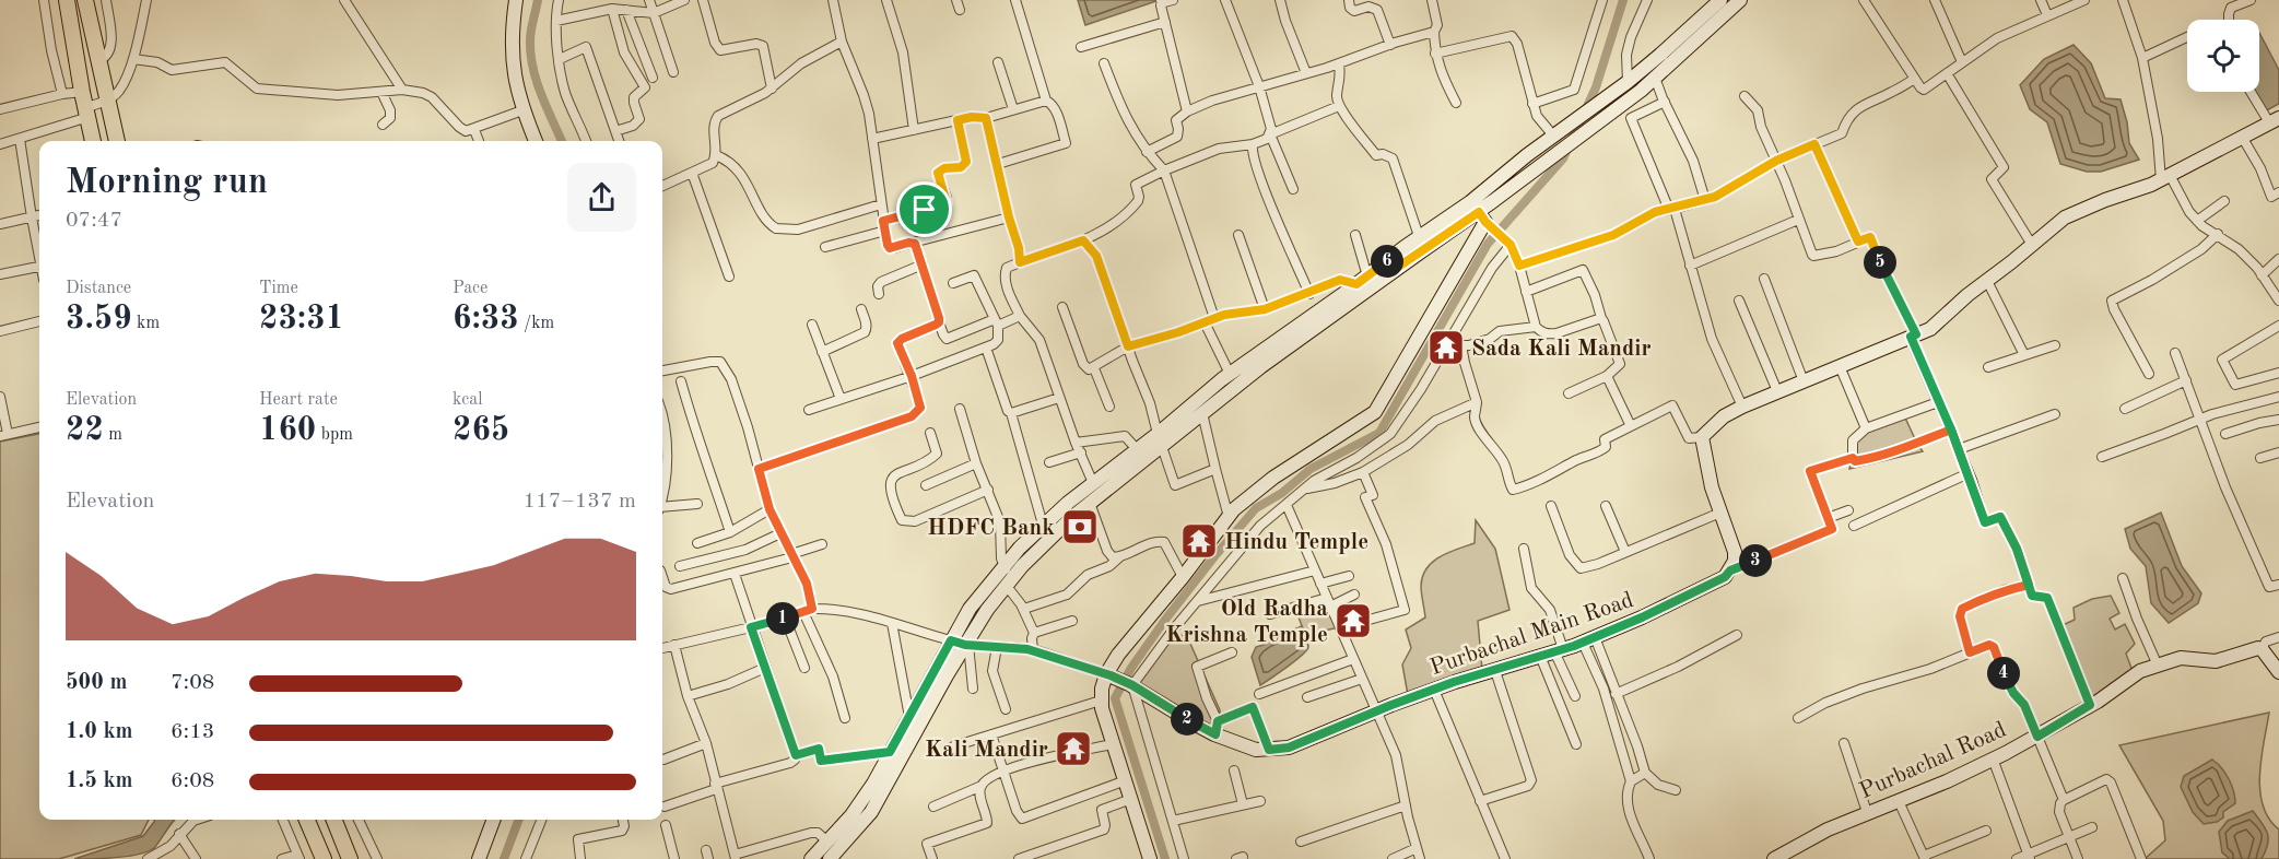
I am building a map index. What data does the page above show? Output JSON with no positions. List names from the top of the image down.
{
  "streets": {
    "street": ["Purbachal Main Road", "Purbachal Road"]
  },
  "places": {
    "temple": [
      "Sada Kali Mandir",
      "Hindu Temple",
      "Old Radha Krishna Temple",
      "Kali Mandir"
    ],
    "bank": ["HDFC Bank"]
  },
  "page": {
    "heading": ["Morning run", "07:47"],
    "pins": [
      "6",
      "5",
      "3",
      "1",
      "4",
      "2"
    ],
    "stats": [
      ["Distance", "3.59 km"],
      ["Time", "23:31"],
      ["Pace", "6:33 /km"],
      ["Elevation", "22 m"],
      ["Heart rate", "160 bpm"],
      ["kcal", "265"]
    ],
    "chart": ["Elevation", "117–137 m"],
    "list": [
      {
        "name": "500 m",
        "note": "7:08"
      },
      {
        "name": "1.0 km",
        "note": "6:13"
      },
      {
        "name": "1.5 km",
        "note": "6:08"
      }
    ]
  }
}
